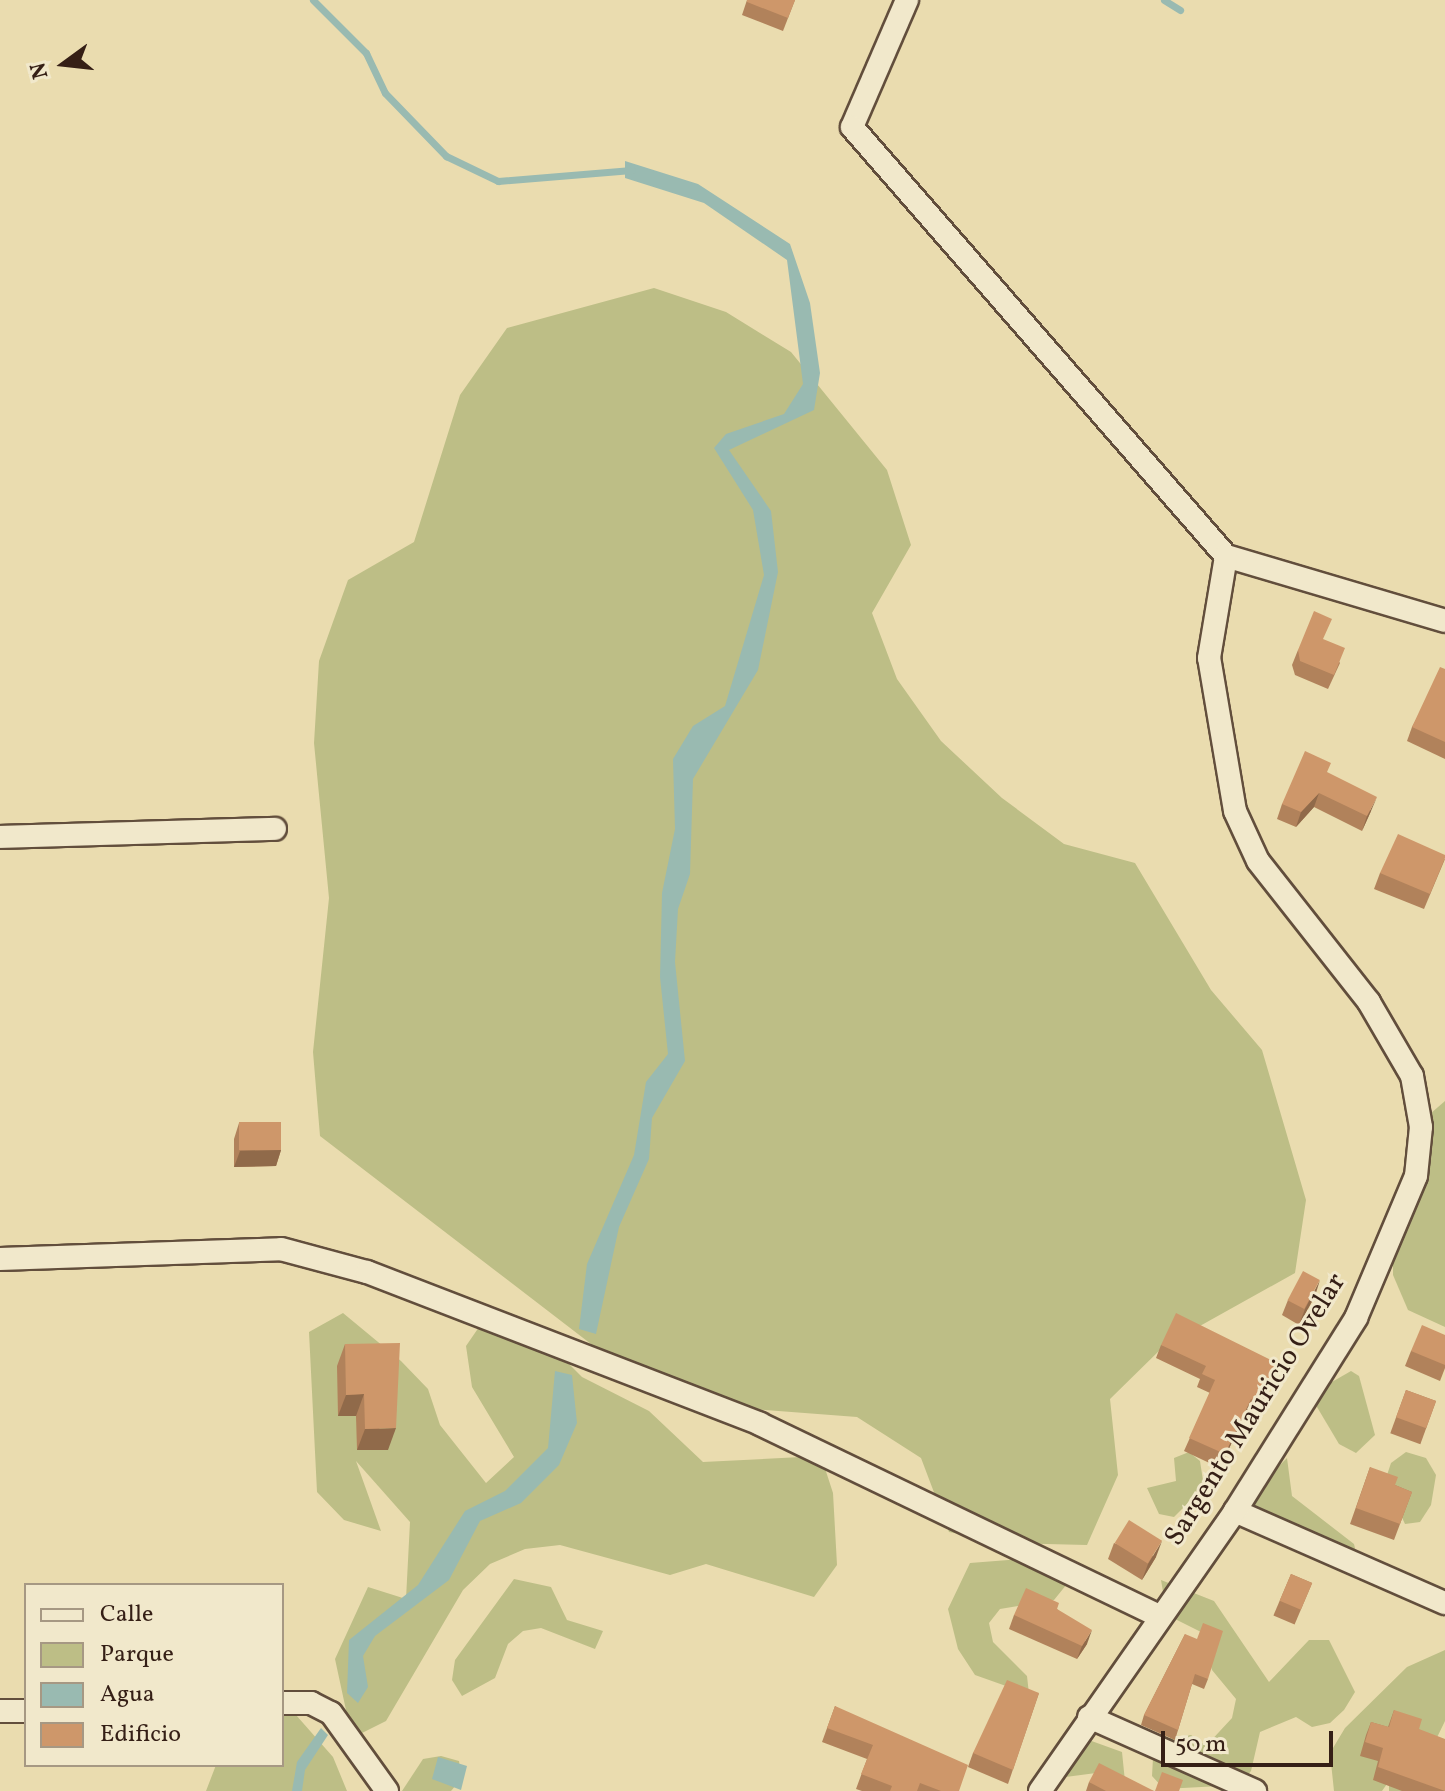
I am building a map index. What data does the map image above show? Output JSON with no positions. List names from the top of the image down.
{
  "streets": {
    "street": ["Sargento Mauricio Ovelar"]
  },
  "legend": [
    "Calle",
    "Parque",
    "Agua",
    "Edificio"
  ],
  "scale_bar": "50 m",
  "north": "left"
}
